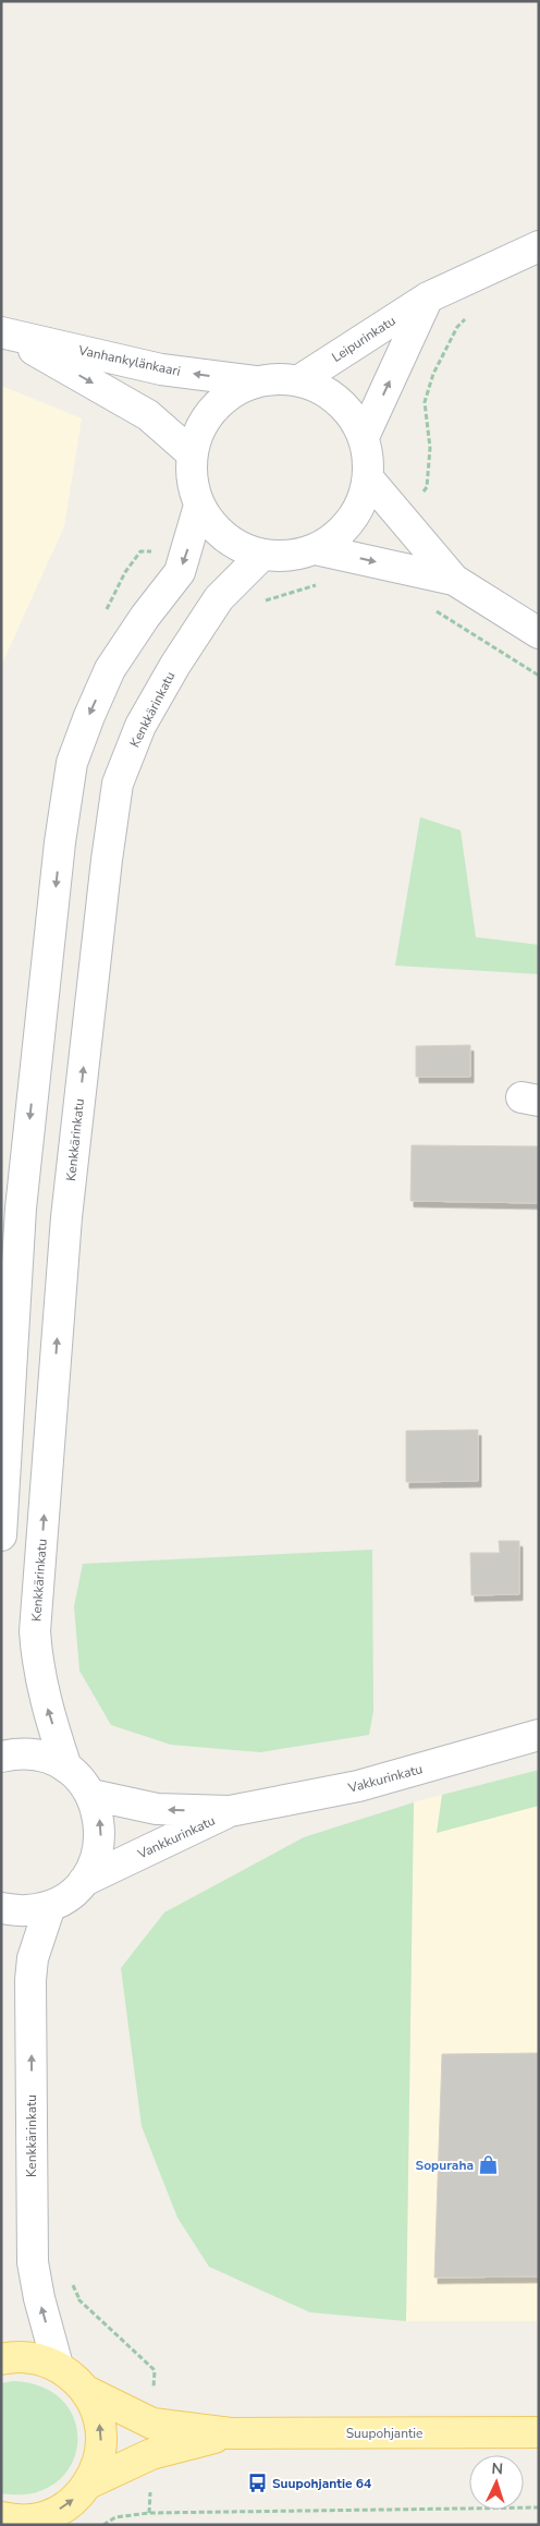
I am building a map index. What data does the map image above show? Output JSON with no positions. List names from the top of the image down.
{
  "streets": {
    "main road": ["Suupohjantie"],
    "street": [
      "Leipurinkatu",
      "Vanhankylänkaari",
      "Kenkkärinkatu",
      "Vakkurinkatu",
      "Vankkurinkatu"
    ]
  },
  "crossings": [
    ["Leipurinkatu", "Vanhankylänkaari"],
    ["Leipurinkatu", "Kenkkärinkatu"],
    ["Vanhankylänkaari", "Kenkkärinkatu"],
    ["Vakkurinkatu", "Vankkurinkatu"]
  ],
  "one_way": ["Leipurinkatu", "Vankkurinkatu"],
  "places": {
    "shop": ["Sopuraha"],
    "bus stop": ["Suupohjantie 64"]
  },
  "north": "top"
}
